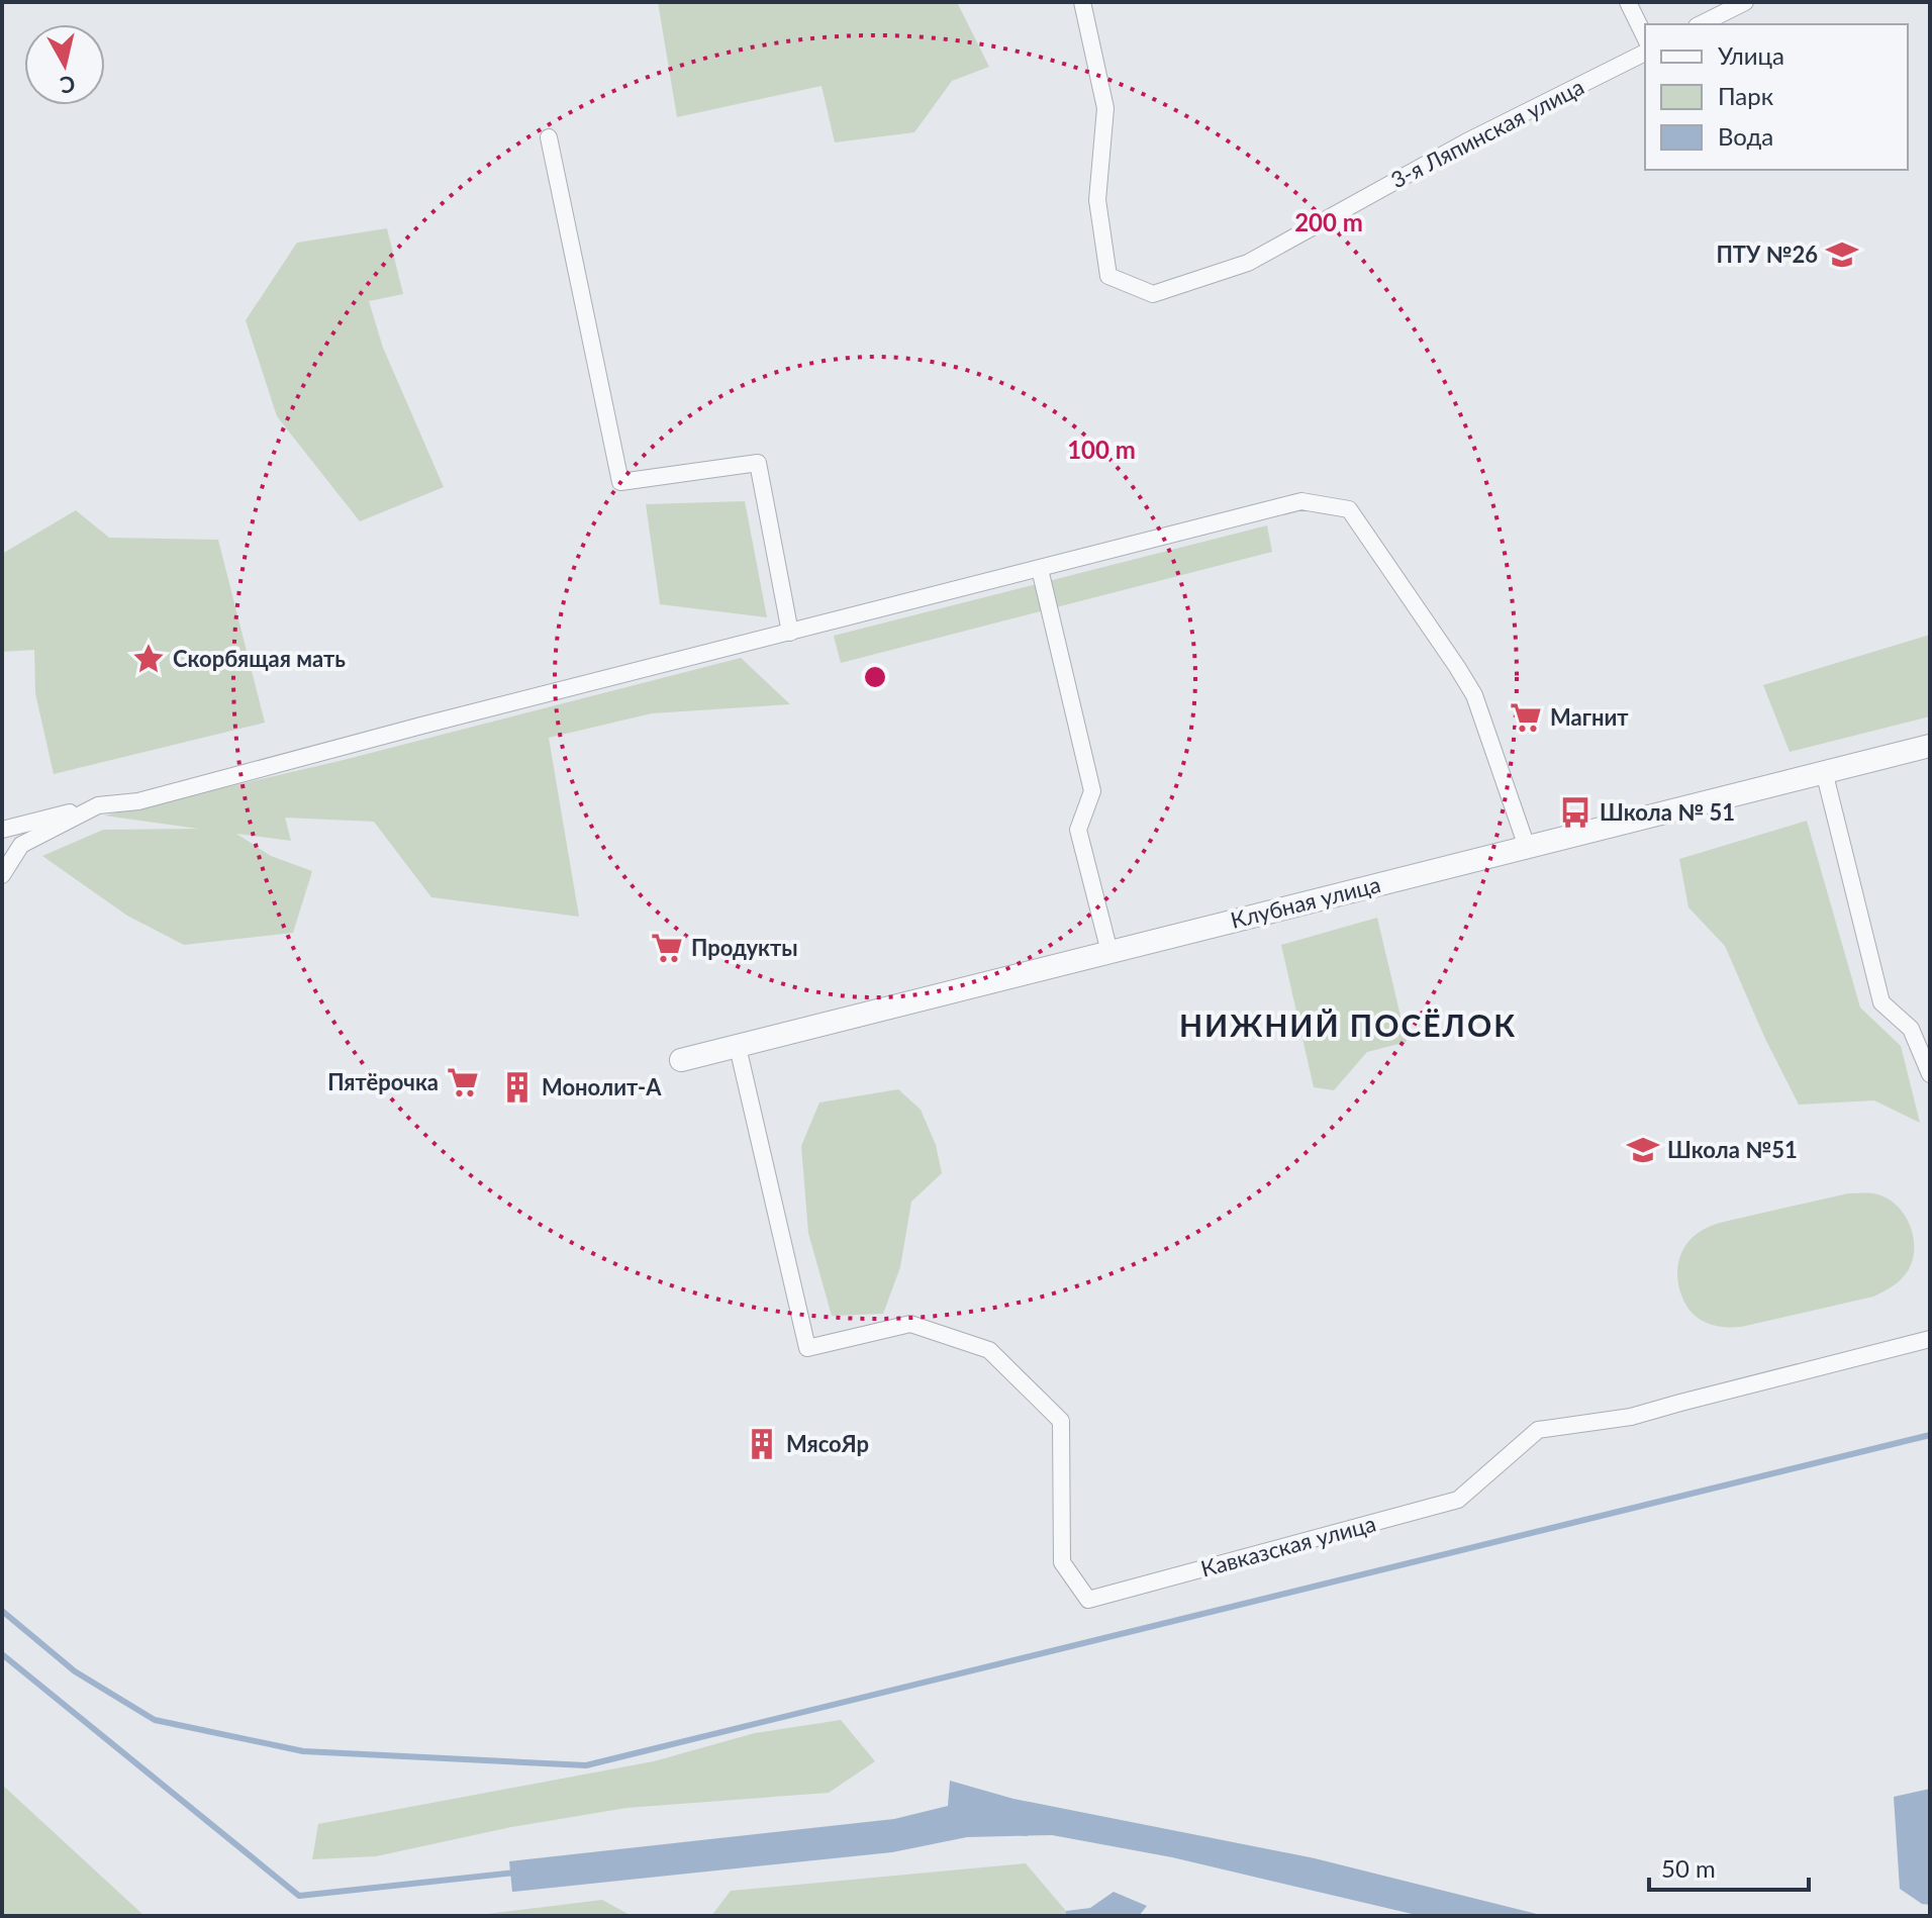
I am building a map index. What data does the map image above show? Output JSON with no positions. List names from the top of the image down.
{
  "streets": {
    "street": ["3-я Ляпинская улица", "Клубная улица", "Кавказская улица"]
  },
  "crossings": [
    ["Клубная улица", "Кавказская улица"]
  ],
  "districts": ["НИЖНИЙ ПОСЁЛОК"],
  "places": {
    "school or university": ["ПТУ №26", "Школа №51"],
    "place": ["Скорбящая мать"],
    "supermarket": ["Магнит", "Продукты", "Пятёрочка"],
    "bus stop": ["Школа № 51"],
    "building": ["Монолит-А", "МясоЯр"]
  },
  "legend": ["Улица", "Парк", "Вода"],
  "scale_bar": "50 m",
  "north": "bottom",
  "rings": ["200 m", "100 m"]
}
